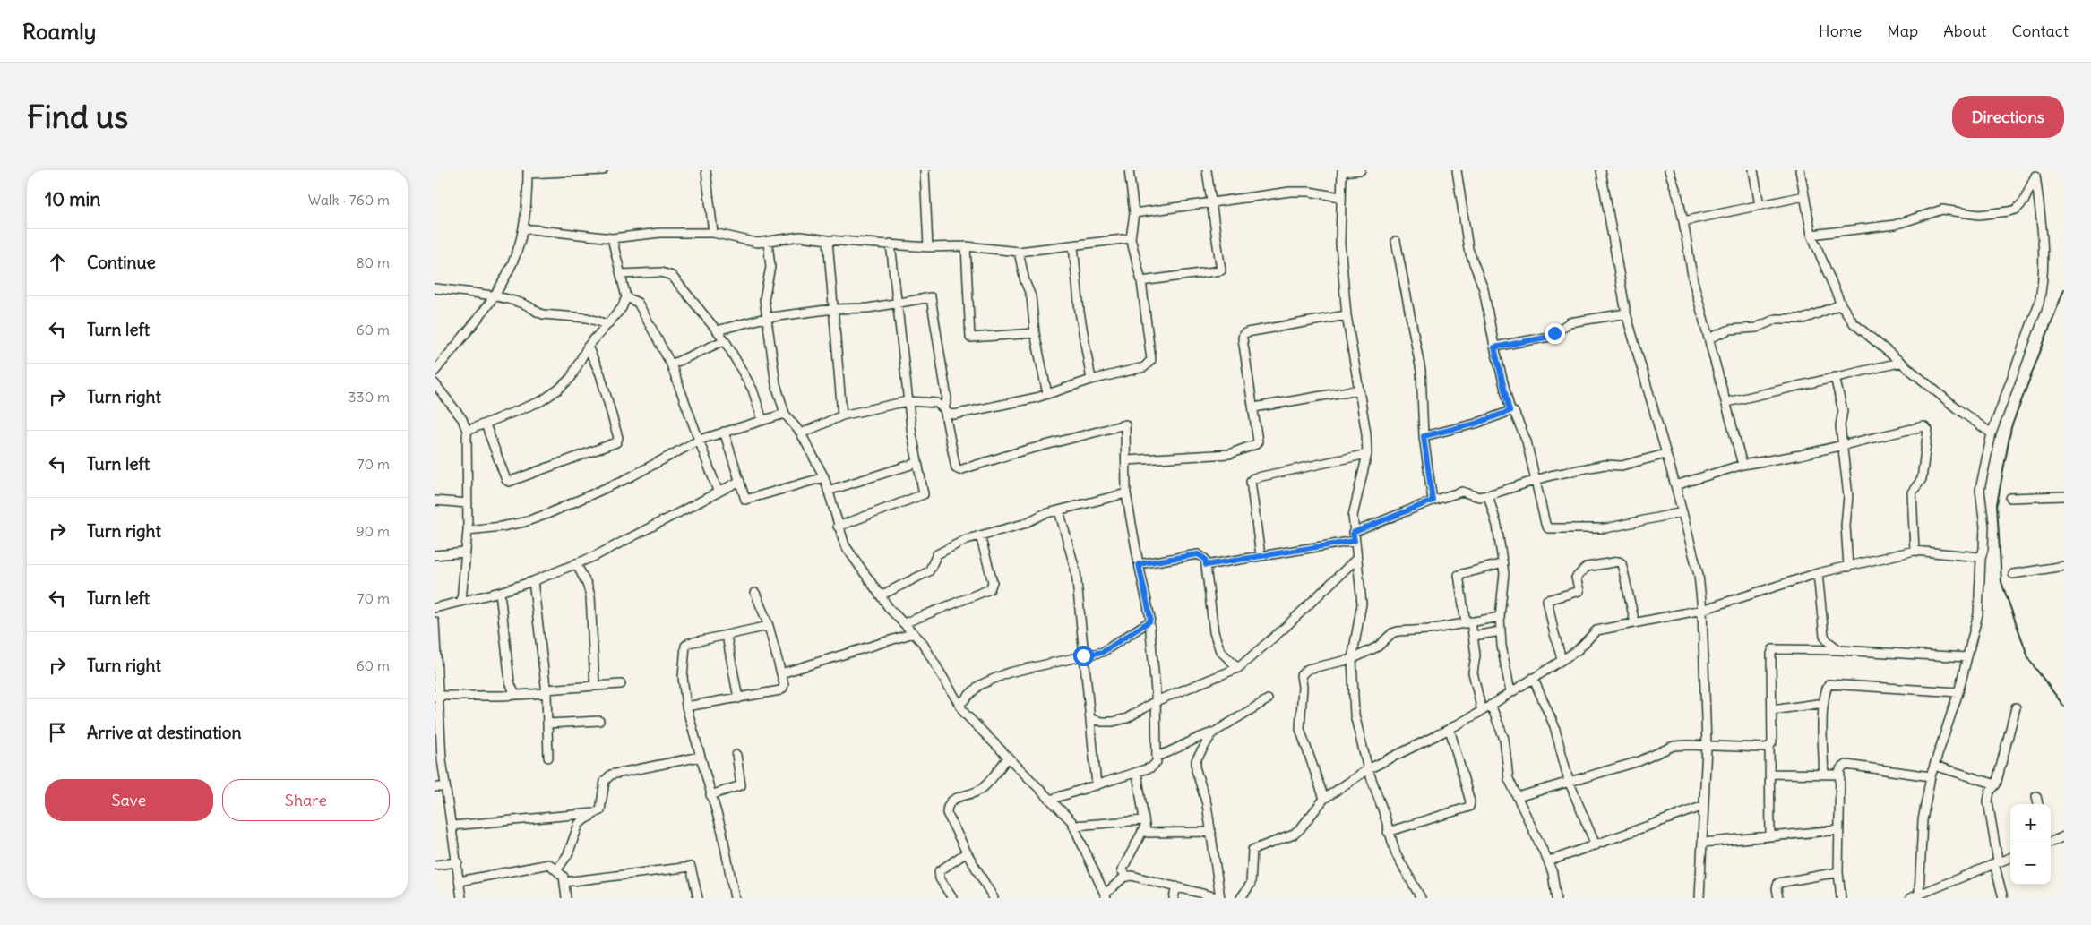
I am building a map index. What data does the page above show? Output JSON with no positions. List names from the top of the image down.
{
  "page": {
    "header": "Roamly",
    "nav": [
      "Home",
      "Map",
      "About",
      "Contact"
    ],
    "buttons": [
      "Directions",
      ["Save", "Share"]
    ],
    "title": "Find us",
    "heading": ["10 min", "Walk · 760 m"],
    "list": [
      ["Continue", "80 m"],
      ["Turn left", "60 m"],
      ["Turn right", "330 m"],
      ["Turn left", "70 m"],
      ["Turn right", "90 m"],
      ["Turn left", "70 m"],
      ["Turn right", "60 m"],
      "Arrive at destination"
    ],
    "map_buttons": ["+", "−"]
  }
}
